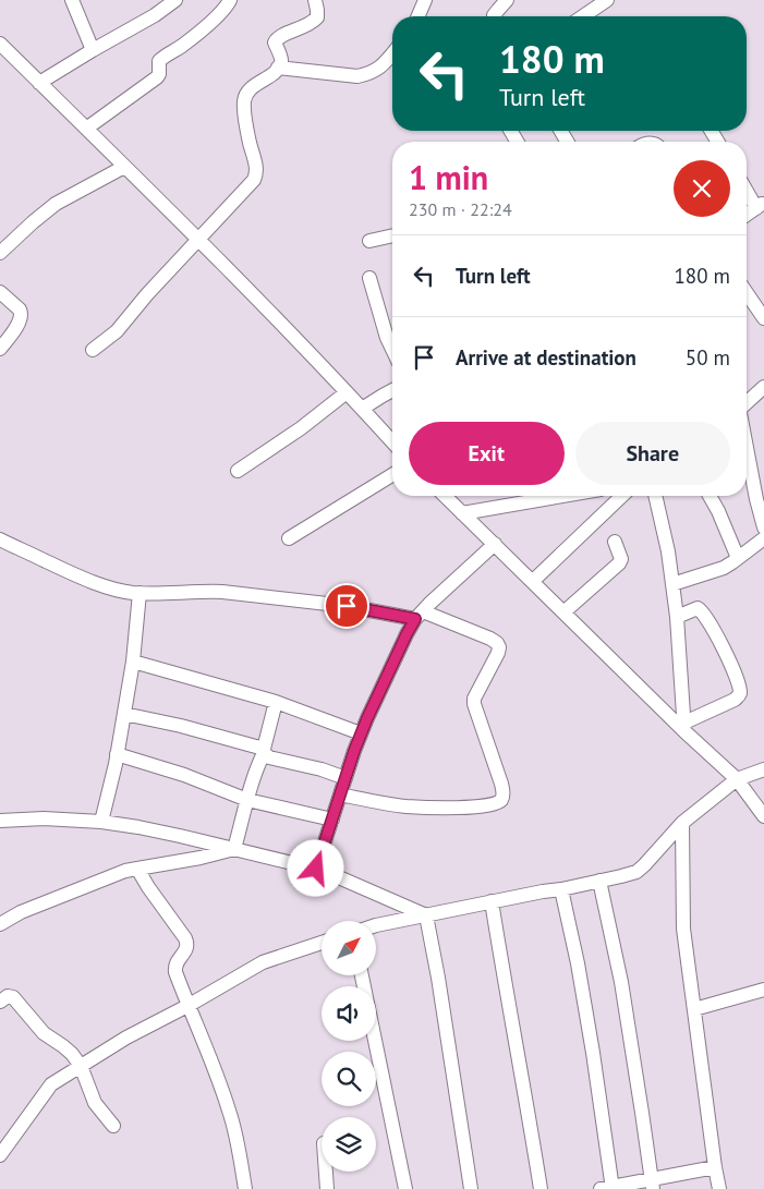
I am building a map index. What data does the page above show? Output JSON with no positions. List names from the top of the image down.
{
  "north": "top right",
  "page": {
    "turn": ["180 m", "Turn left"],
    "heading": ["1 min", "230 m · 22:24"],
    "list": [
      {
        "name": "Turn left",
        "value": "180 m"
      },
      {
        "name": "Arrive at destination",
        "value": "50 m"
      }
    ],
    "buttons": ["Exit", "Share"]
  }
}
